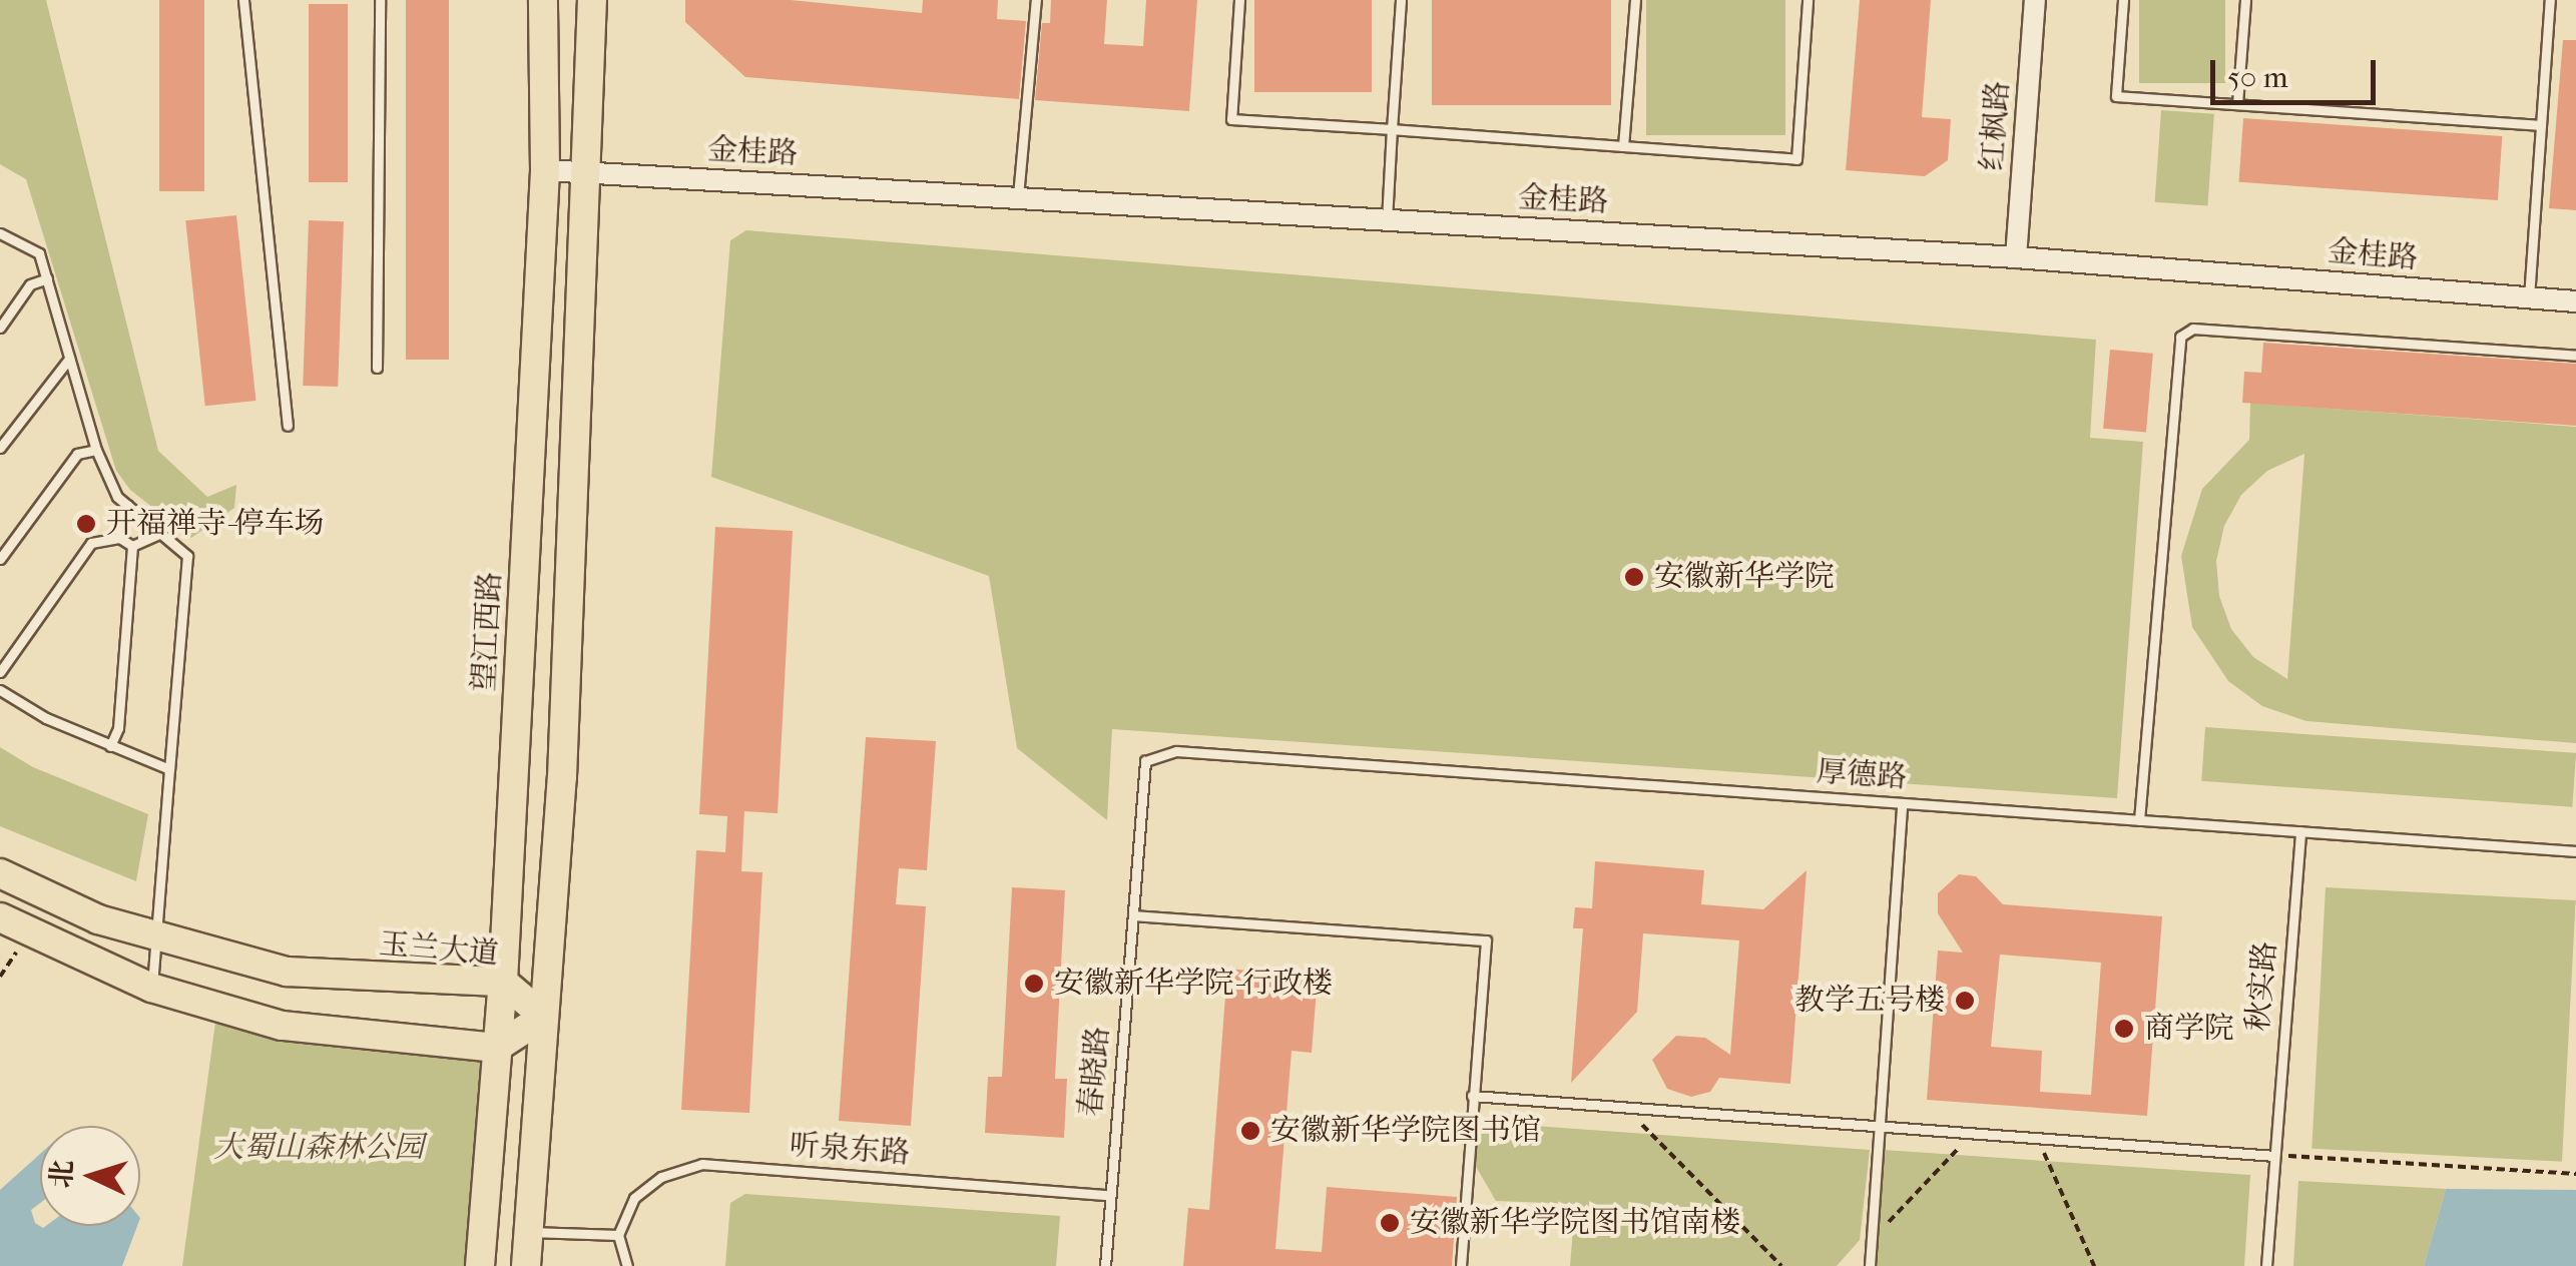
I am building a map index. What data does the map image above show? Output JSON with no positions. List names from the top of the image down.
{
  "streets": {
    "main road": ["望江西路", "玉兰大道"],
    "street": ["红枫路", "金桂路"],
    "lane": [
      "厚德路",
      "秋实路",
      "春晓路",
      "听泉东路"
    ]
  },
  "crossings": [
    ["红枫路", "金桂路"],
    ["金桂路", "望江西路"],
    ["望江西路", "玉兰大道"],
    ["厚德路", "秋实路"],
    ["厚德路", "春晓路"],
    ["春晓路", "听泉东路"]
  ],
  "parks": ["大蜀山森林公园"],
  "places": [
    "开福禅寺-停车场",
    "安徽新华学院",
    "安徽新华学院-行政楼",
    "教学五号楼",
    "商学院",
    "安徽新华学院图书馆",
    "安徽新华学院图书馆南楼"
  ],
  "scale_bar": "50 m",
  "north": "left"
}
